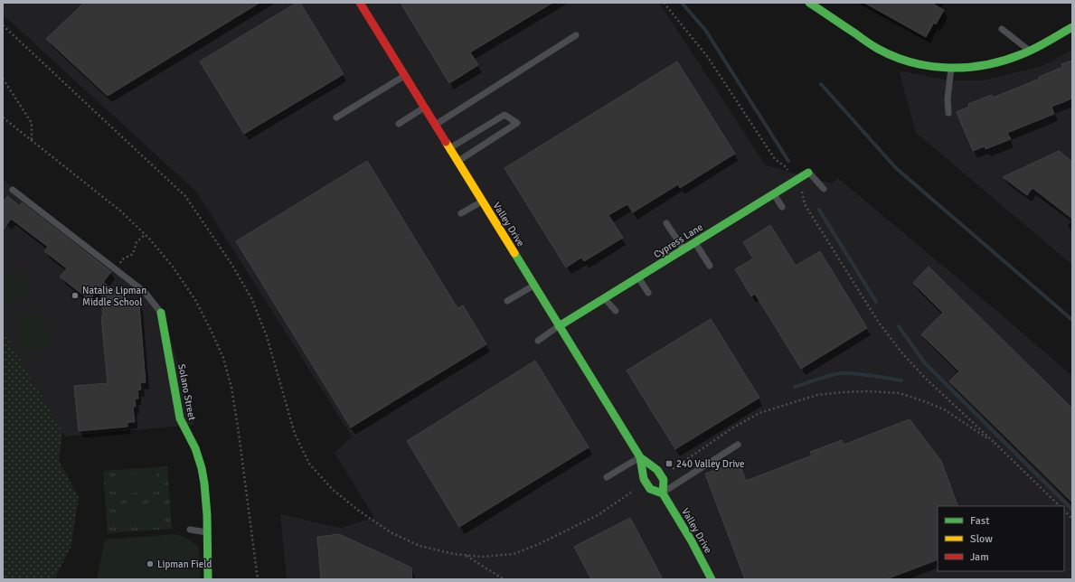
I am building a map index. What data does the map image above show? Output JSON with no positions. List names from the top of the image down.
{
  "streets": {
    "street": ["Valley Drive", "Cypress Lane", "Solano Street"]
  },
  "crossings": [
    ["Valley Drive", "Cypress Lane"]
  ],
  "places": {
    "other": ["Natalie Lipman Middle School", "Lipman Field"],
    "transit": ["240 Valley Drive"]
  },
  "legend": ["Fast", "Slow", "Jam"]
}
